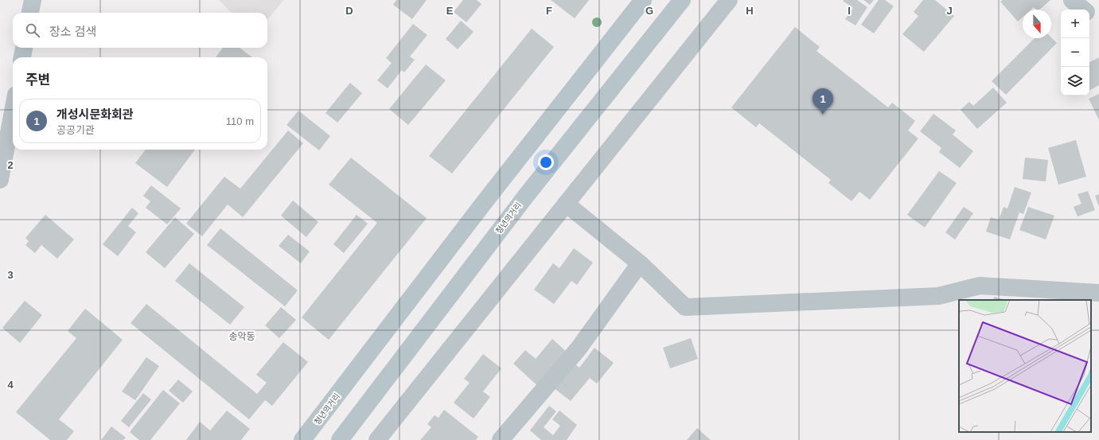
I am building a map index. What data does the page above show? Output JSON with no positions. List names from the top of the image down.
{
  "streets": {
    "main road": ["청년의거리"]
  },
  "districts": ["송악동"],
  "north": "bottom",
  "page": {
    "map_buttons": ["+", "−"],
    "search": "장소 검색",
    "heading": "주변",
    "pins": "1",
    "list": [
      {
        "mark": "1",
        "name": "개성시문화회관",
        "note": "공공기관",
        "value": "110 m"
      }
    ]
  },
  "grid": {
    "columns": [
      "D",
      "E",
      "F",
      "G",
      "H",
      "I",
      "J"
    ],
    "rows": ["2", "3", "4"]
  }
}
